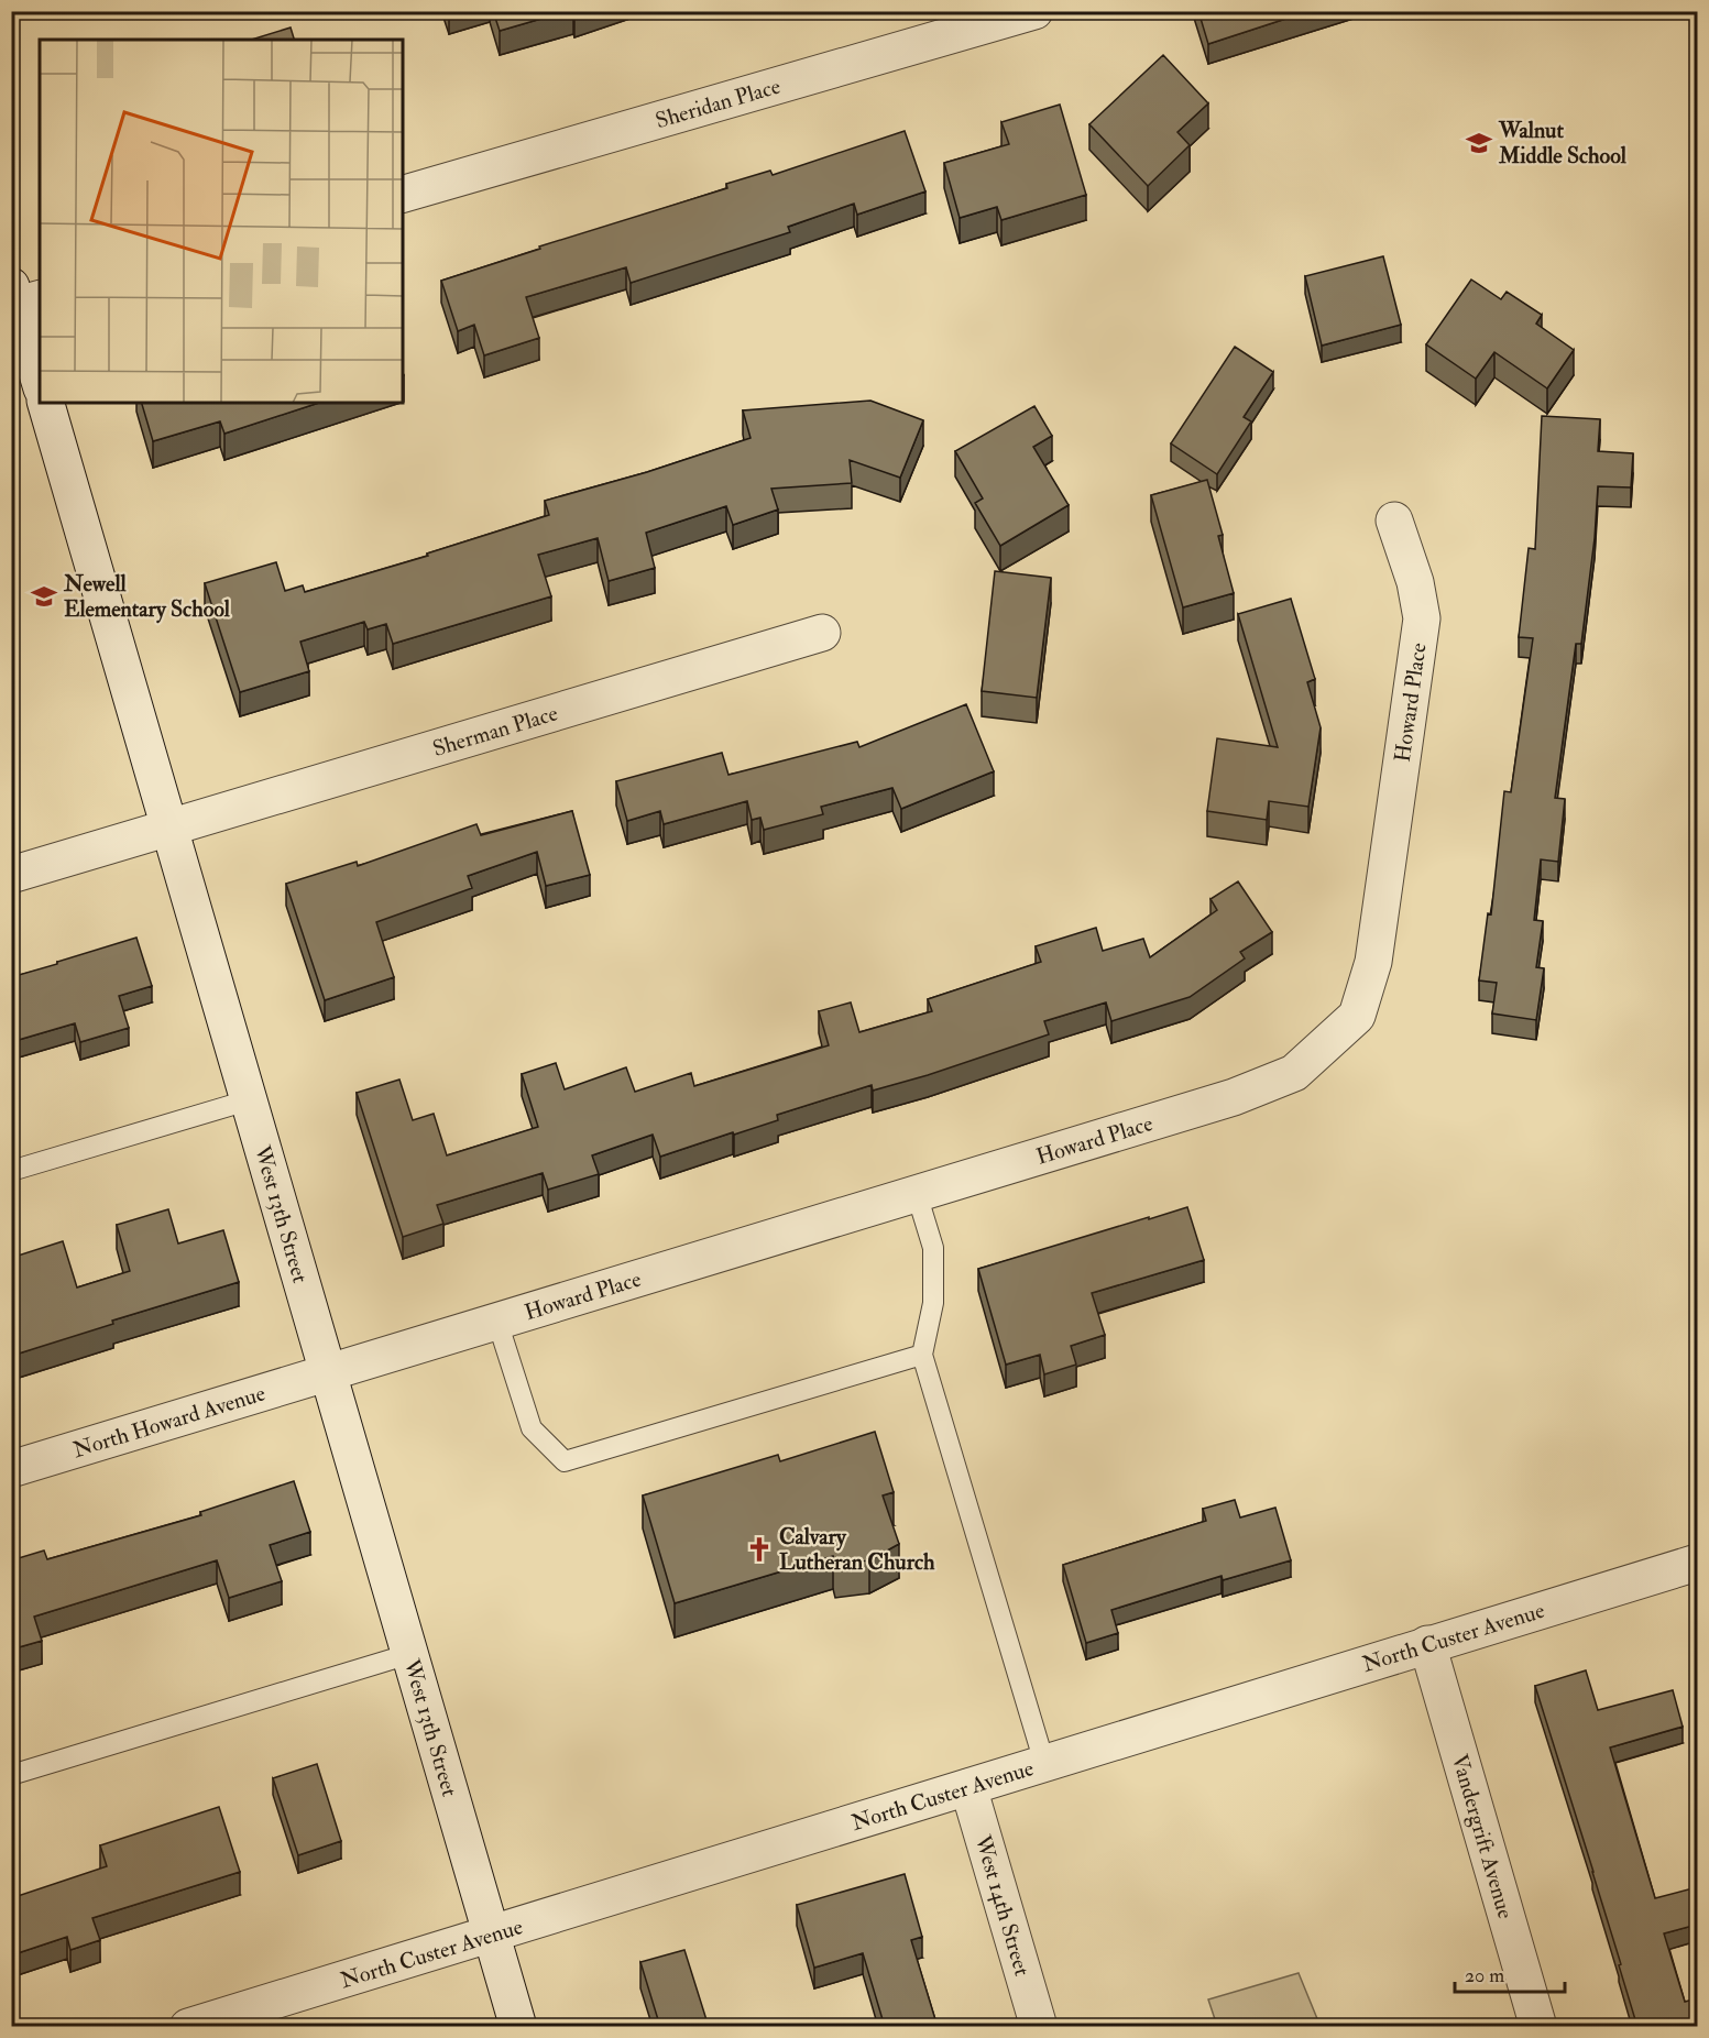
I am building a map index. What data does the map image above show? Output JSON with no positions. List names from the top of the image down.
{
  "streets": {
    "street": [
      "Sheridan Place",
      "Howard Place",
      "Sherman Place",
      "West 13th Street",
      "North Howard Avenue",
      "North Custer Avenue",
      "Vandergrift Avenue",
      "West 14th Street"
    ]
  },
  "crossings": [
    ["Howard Place", "West 13th Street"],
    ["Howard Place", "North Howard Avenue"],
    ["Sherman Place", "West 13th Street"],
    ["West 13th Street", "North Howard Avenue"],
    ["West 13th Street", "North Custer Avenue"],
    ["North Custer Avenue", "Vandergrift Avenue"],
    ["North Custer Avenue", "West 14th Street"]
  ],
  "places": {
    "school or university": ["Walnut Middle School", "Newell Elementary School"],
    "church": ["Calvary Lutheran Church"]
  },
  "scale_bar": "20 m"
}
